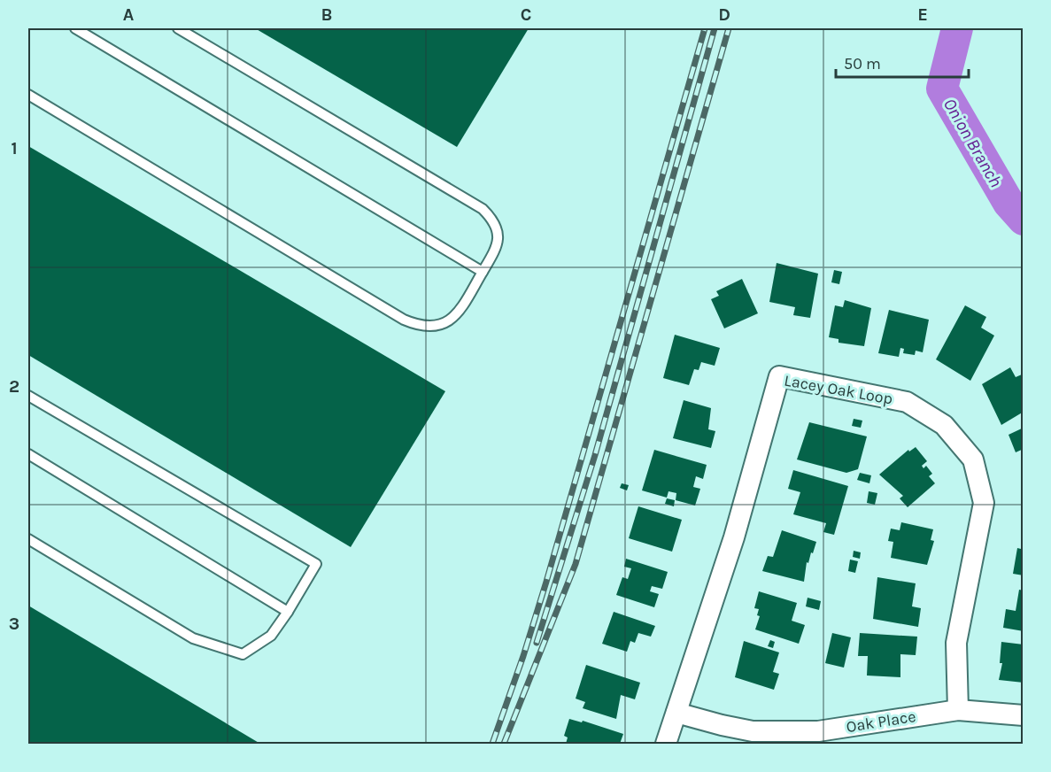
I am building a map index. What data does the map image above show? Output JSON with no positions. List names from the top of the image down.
{
  "streets": {
    "street": ["Lacey Oak Loop", "Oak Place"]
  },
  "crossings": [
    ["Lacey Oak Loop", "Oak Place"]
  ],
  "water": ["Onion Branch"],
  "scale_bar": "50 m",
  "grid": {
    "columns": [
      "A",
      "B",
      "C",
      "D",
      "E"
    ],
    "rows": ["1", "2", "3"]
  }
}
